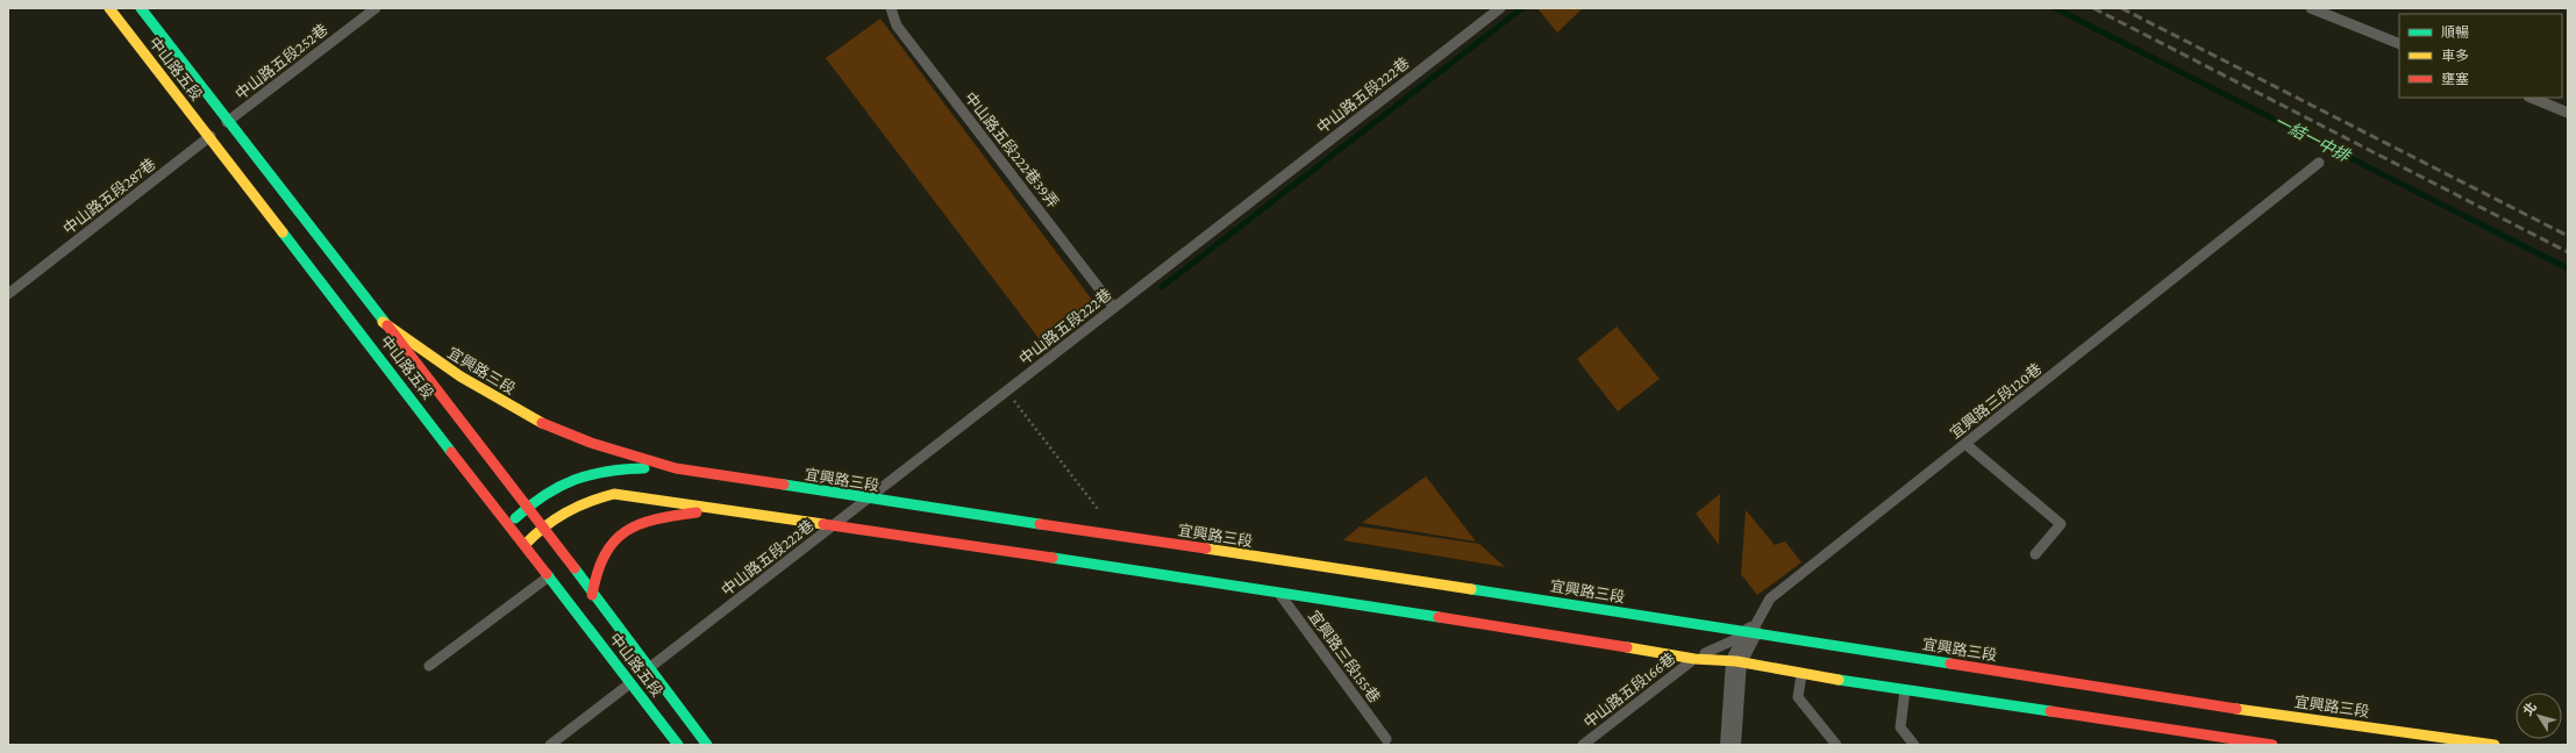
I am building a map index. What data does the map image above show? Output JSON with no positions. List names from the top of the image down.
{
  "streets": {
    "street": ["中山路五段", "宜興路三段"],
    "lane": [
      "中山路五段252巷",
      "中山路五段222巷",
      "中山路五段222巷39弄",
      "中山路五段287巷",
      "宜興路三段120巷",
      "宜興路三段155巷",
      "中山路五段166巷"
    ]
  },
  "crossings": [
    ["中山路五段252巷", "中山路五段"],
    ["中山路五段252巷", "中山路五段287巷"],
    ["中山路五段", "中山路五段222巷"],
    ["中山路五段", "中山路五段287巷"],
    ["中山路五段", "宜興路三段"],
    ["中山路五段222巷", "中山路五段222巷39弄"],
    ["中山路五段222巷", "宜興路三段"],
    ["宜興路三段", "宜興路三段120巷"]
  ],
  "water": ["一結一中排"],
  "legend": ["順暢", "車多", "壅塞"],
  "north": "top left"
}
